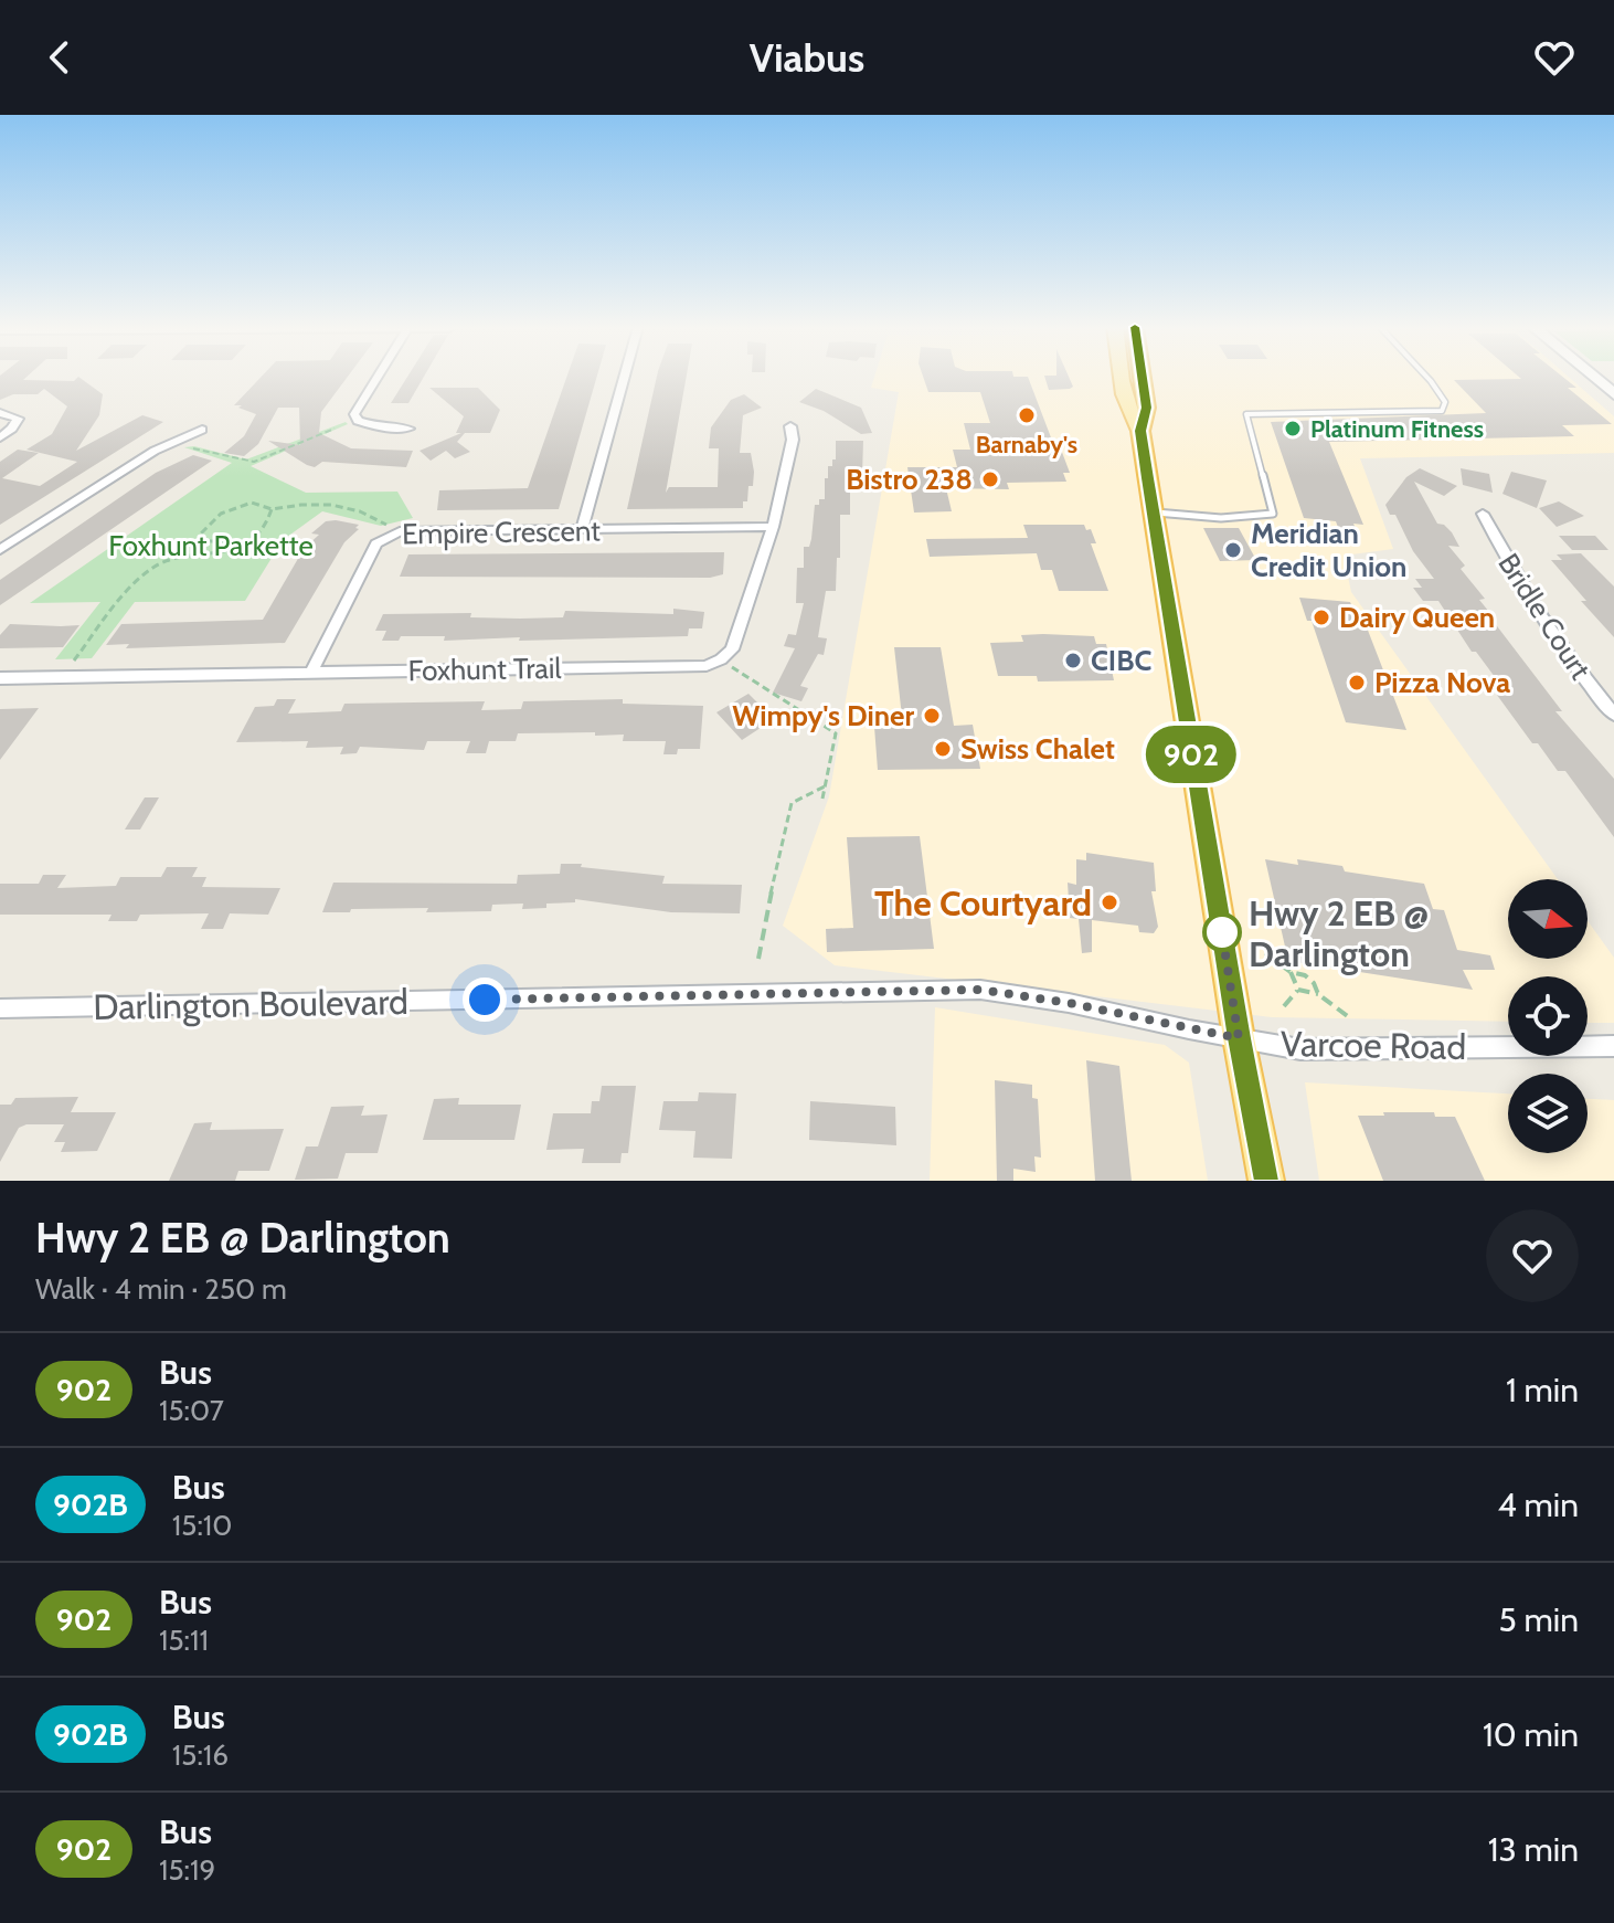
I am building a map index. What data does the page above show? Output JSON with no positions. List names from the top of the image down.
{
  "streets": {
    "street": [
      "Empire Crescent",
      "Bridle Court",
      "Foxhunt Trail",
      "Darlington Boulevard",
      "Varcoe Road"
    ]
  },
  "crossings": [
    ["Empire Crescent", "Foxhunt Trail"],
    ["Darlington Boulevard", "Varcoe Road"]
  ],
  "parks": ["Foxhunt Parkette"],
  "places": [
    "Barnaby's",
    "Platinum Fitness",
    "Bistro 238",
    "Meridian Credit Union",
    "Dairy Queen",
    "CIBC",
    "Pizza Nova",
    "Wimpy's Diner",
    "Swiss Chalet",
    "The Courtyard",
    "Hwy 2 EB @ Darlington"
  ],
  "lines": ["bus line 902"],
  "north": "right",
  "page": {
    "header": "Viabus",
    "on_map": "902",
    "heading": ["Hwy 2 EB @ Darlington", "Walk · 4 min · 250 m"],
    "list": [
      {
        "mark": "902",
        "name": "Bus",
        "note": "15:07",
        "value": "1 min"
      },
      {
        "mark": "902B",
        "name": "Bus",
        "note": "15:10",
        "value": "4 min"
      },
      {
        "mark": "902",
        "name": "Bus",
        "note": "15:11",
        "value": "5 min"
      },
      {
        "mark": "902B",
        "name": "Bus",
        "note": "15:16",
        "value": "10 min"
      },
      {
        "mark": "902",
        "name": "Bus",
        "note": "15:19",
        "value": "13 min"
      }
    ]
  }
}
